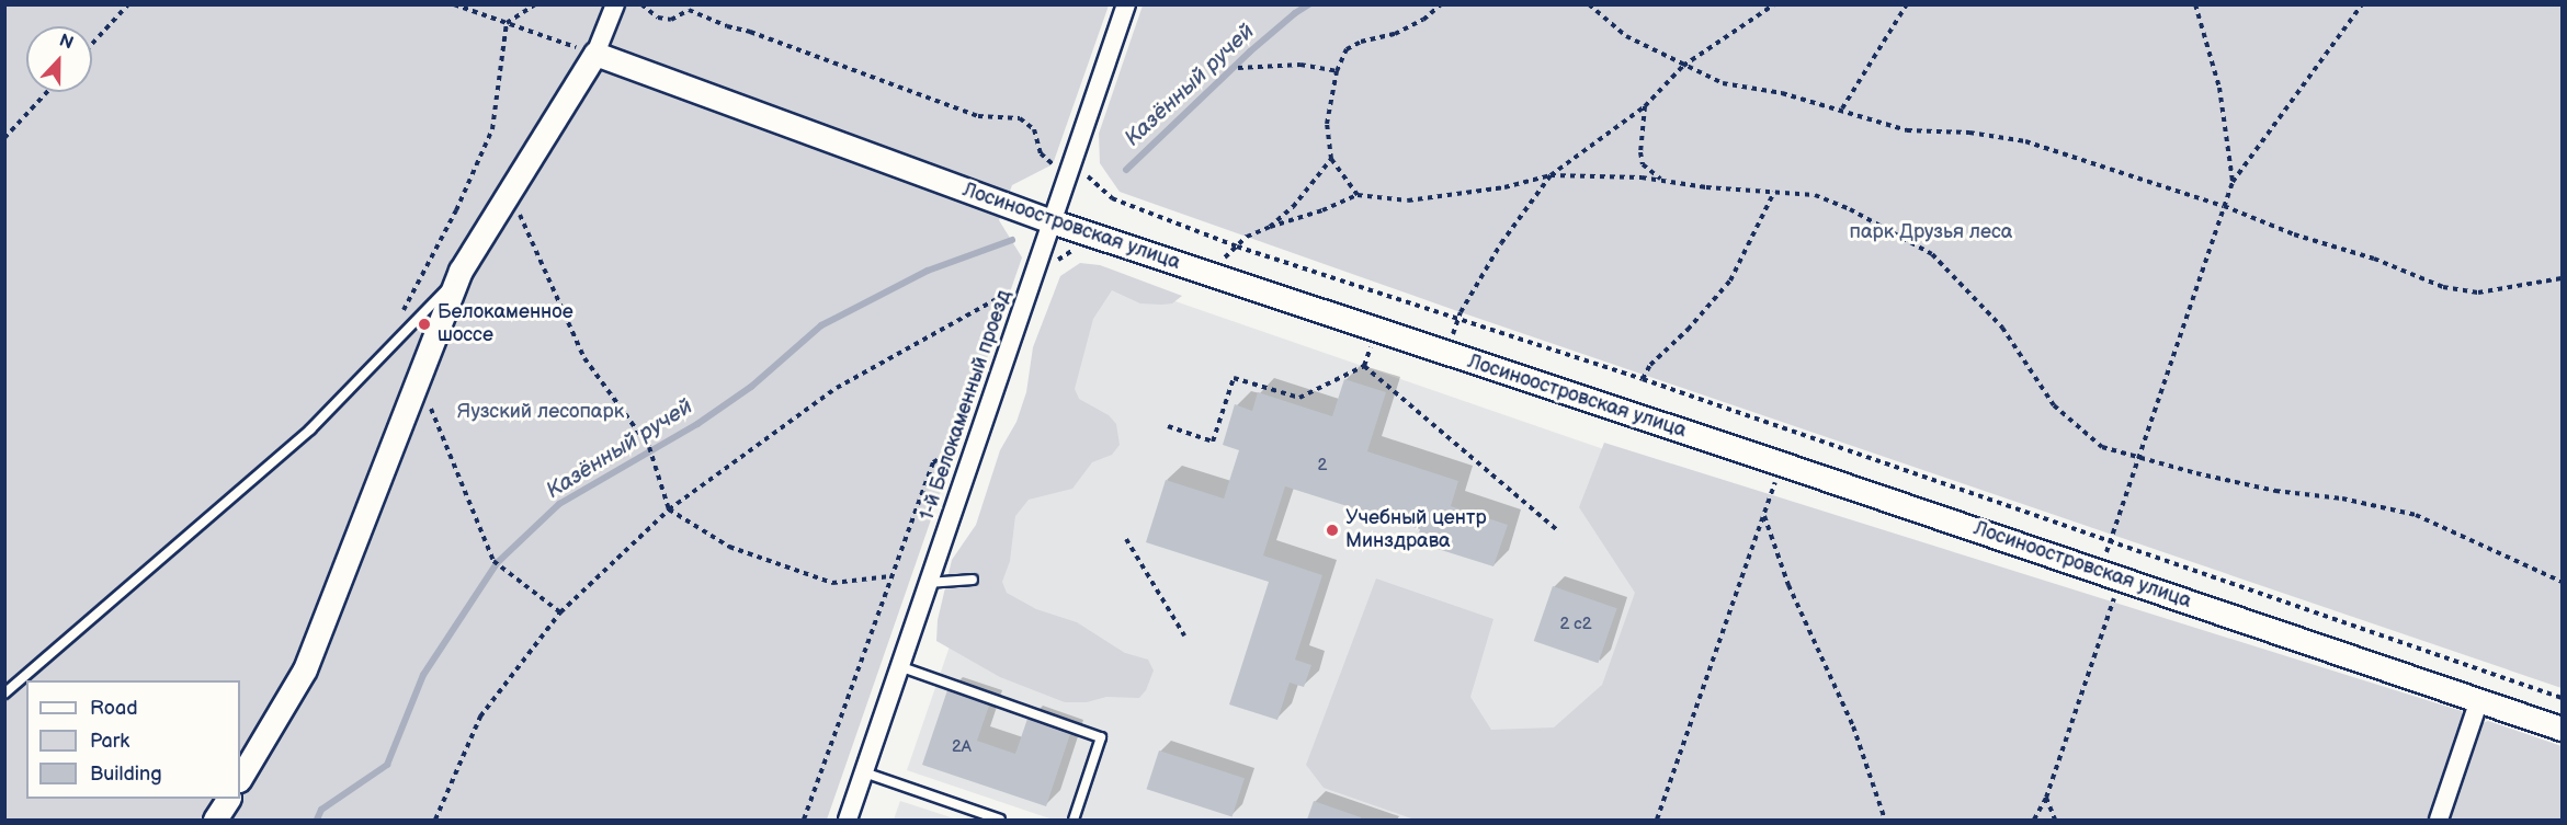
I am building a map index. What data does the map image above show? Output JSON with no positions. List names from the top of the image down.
{
  "streets": {
    "street": ["Лосиноостровская улица", "1-й Белокаменный проезд"]
  },
  "crossings": [
    ["Лосиноостровская улица", "1-й Белокаменный проезд"]
  ],
  "water": ["Казённый ручей"],
  "parks": ["парк Друзья леса", "Яузский лесопарк"],
  "places": ["Белокаменное шоссе", "Учебный центр Минздрава"],
  "house_numbers": ["2", "2 с2", "2А"],
  "legend": ["Road", "Park", "Building"],
  "north": "top"
}
